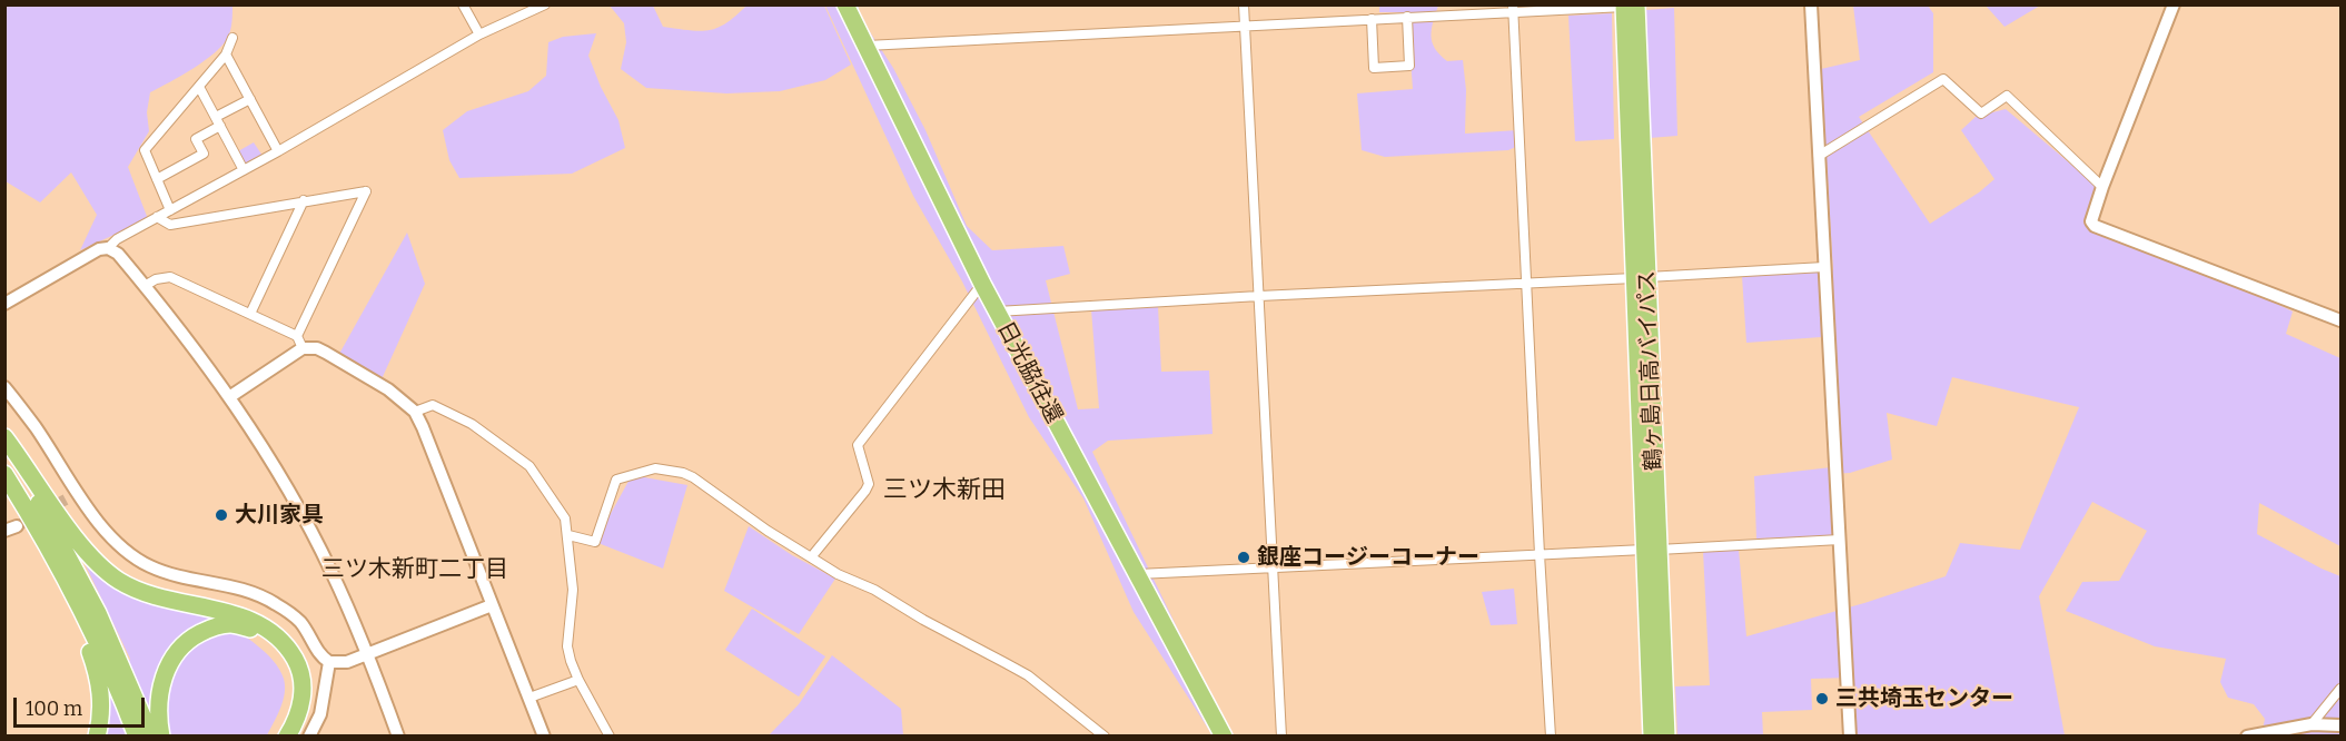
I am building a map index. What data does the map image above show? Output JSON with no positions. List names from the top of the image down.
{
  "streets": {
    "highway": ["鶴ヶ島日高バイパス", "日光脇往還"]
  },
  "districts": ["三ツ木新田", "三ツ木新町二丁目"],
  "places": ["大川家具", "銀座コージーコーナー", "三共埼玉センター"],
  "scale_bar": "100 m"
}
